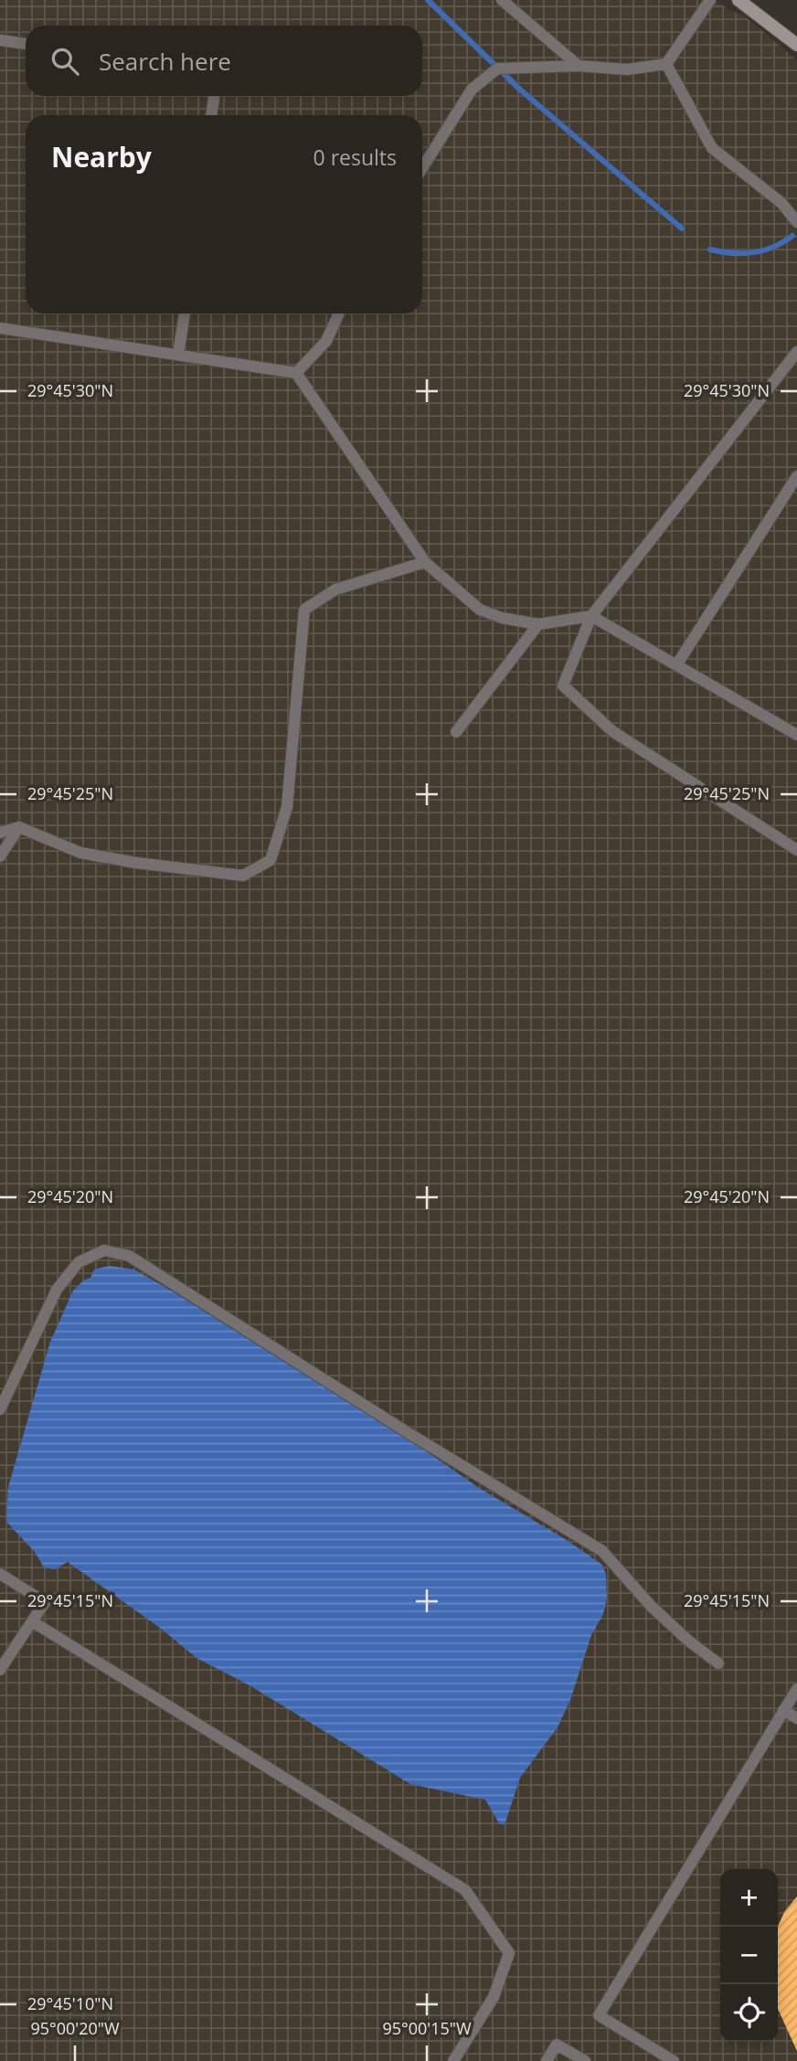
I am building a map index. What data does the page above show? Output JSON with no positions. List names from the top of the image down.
{
  "page": {
    "search": "Search here",
    "heading": ["Nearby", "0 results"],
    "map_buttons": ["+", "−"]
  },
  "coordinates": [
    "29°45'30\"N",
    "29°45'25\"N",
    "29°45'20\"N",
    "29°45'15\"N",
    "29°45'10\"N",
    "95°00'20\"W",
    "95°00'15\"W"
  ]
}
